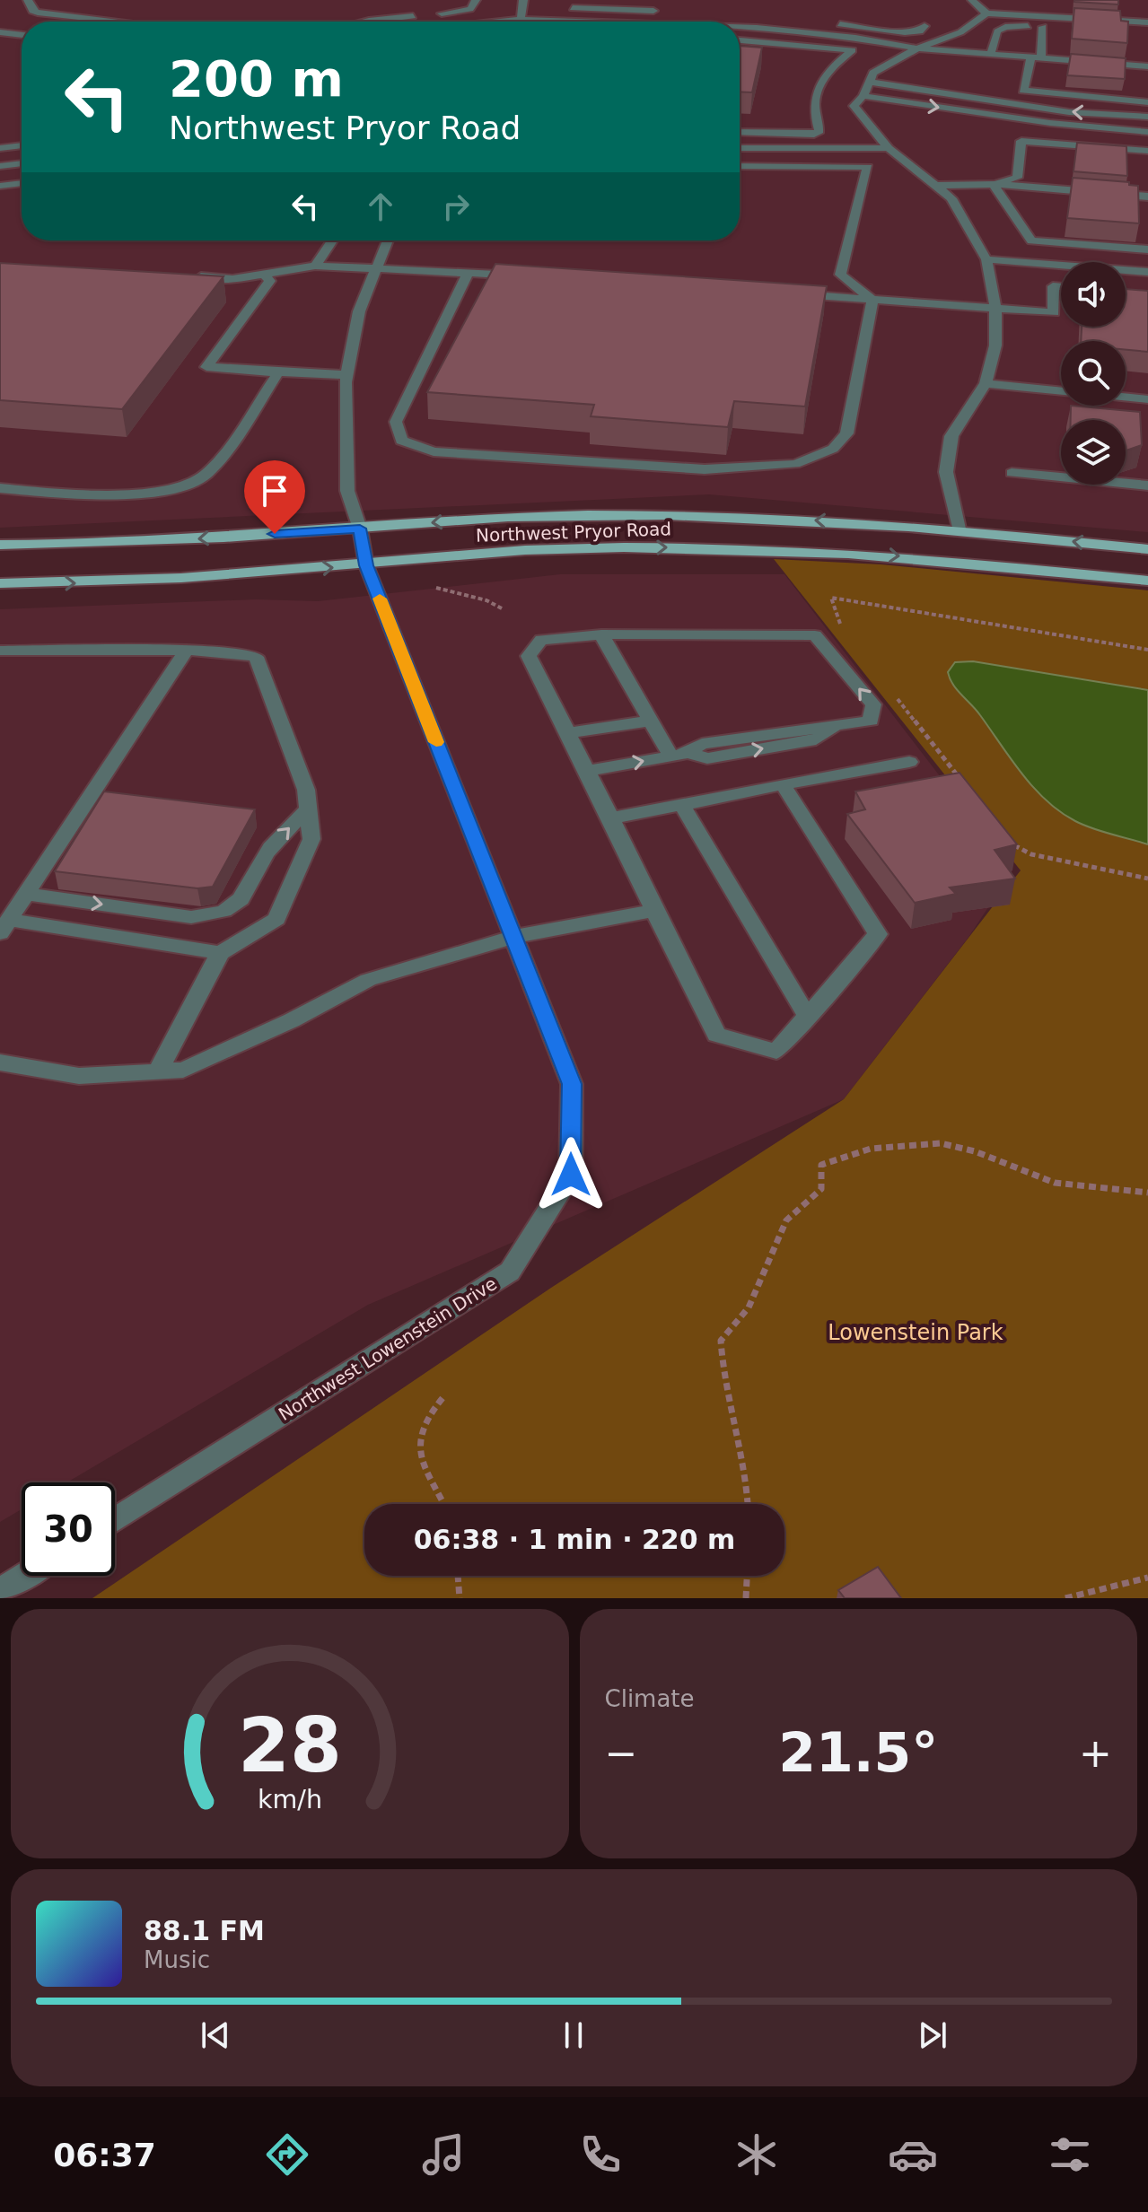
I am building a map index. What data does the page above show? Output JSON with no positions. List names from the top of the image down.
{
  "streets": {
    "main road": ["Northwest Pryor Road"],
    "street": ["Northwest Lowenstein Drive"]
  },
  "crossings": [
    ["Northwest Pryor Road", "Northwest Lowenstein Drive"]
  ],
  "parks": ["Lowenstein Park"],
  "page": {
    "turn": ["200 m", "Northwest Pryor Road"],
    "limit": "30",
    "trip": "06:38 · 1 min · 220 m",
    "tile": "Climate",
    "heat": ["−", "21.5°", "+"],
    "song": ["88.1 FM", "Music"],
    "tabs": "06:37",
    "gauge": ["28", "km/h"]
  }
}
